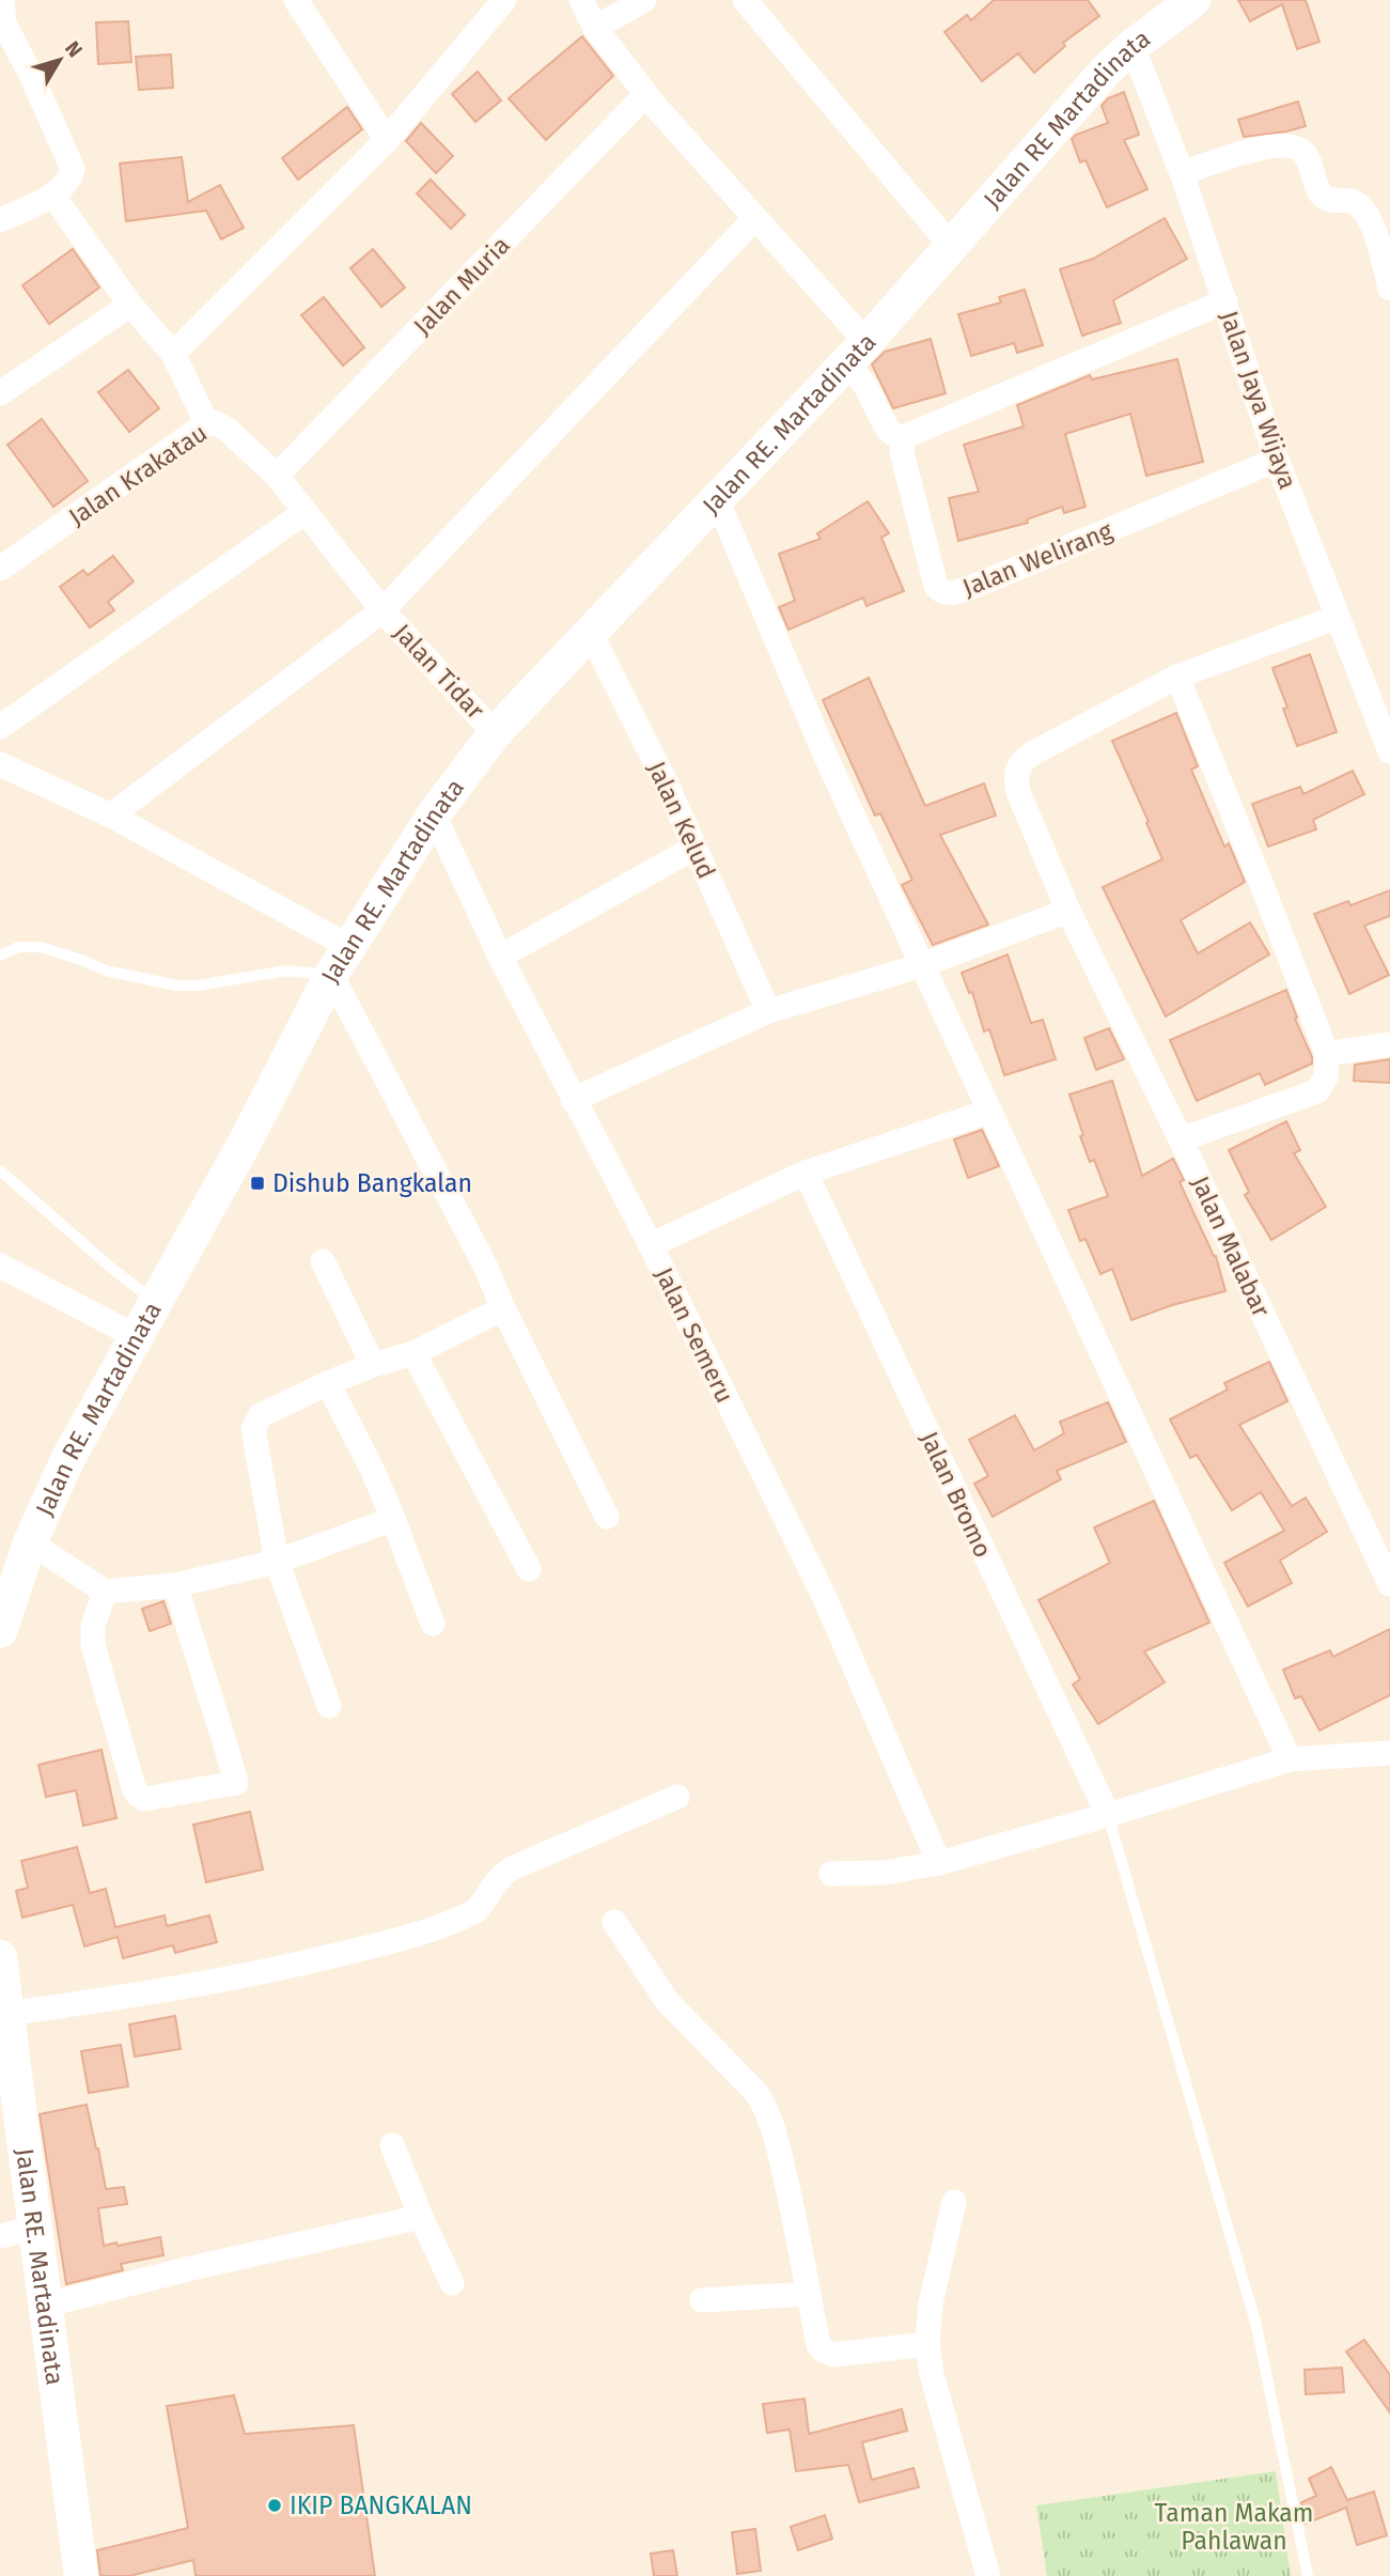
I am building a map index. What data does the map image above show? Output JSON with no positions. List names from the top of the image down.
{
  "streets": {
    "main road": ["Jalan RE Martadinata", "Jalan RE. Martadinata"],
    "street": [
      "Jalan Muria",
      "Jalan Jaya Wijaya",
      "Jalan Krakatau",
      "Jalan Welirang",
      "Jalan Tidar",
      "Jalan Kelud",
      "Jalan Malabar",
      "Jalan Semeru",
      "Jalan Bromo"
    ]
  },
  "crossings": [
    ["Jalan RE Martadinata", "Jalan Jaya Wijaya"],
    ["Jalan RE Martadinata", "Jalan RE. Martadinata"],
    ["Jalan Muria", "Jalan Krakatau"],
    ["Jalan Jaya Wijaya", "Jalan Welirang"],
    ["Jalan RE. Martadinata", "Jalan Tidar"],
    ["Jalan RE. Martadinata", "Jalan Kelud"],
    ["Jalan RE. Martadinata", "Jalan Semeru"],
    ["Jalan Krakatau", "Jalan Tidar"]
  ],
  "parks": ["Taman Makam Pahlawan"],
  "places": {
    "transit": ["Dishub Bangkalan"],
    "other": ["IKIP BANGKALAN"]
  },
  "north": "top right"
}
